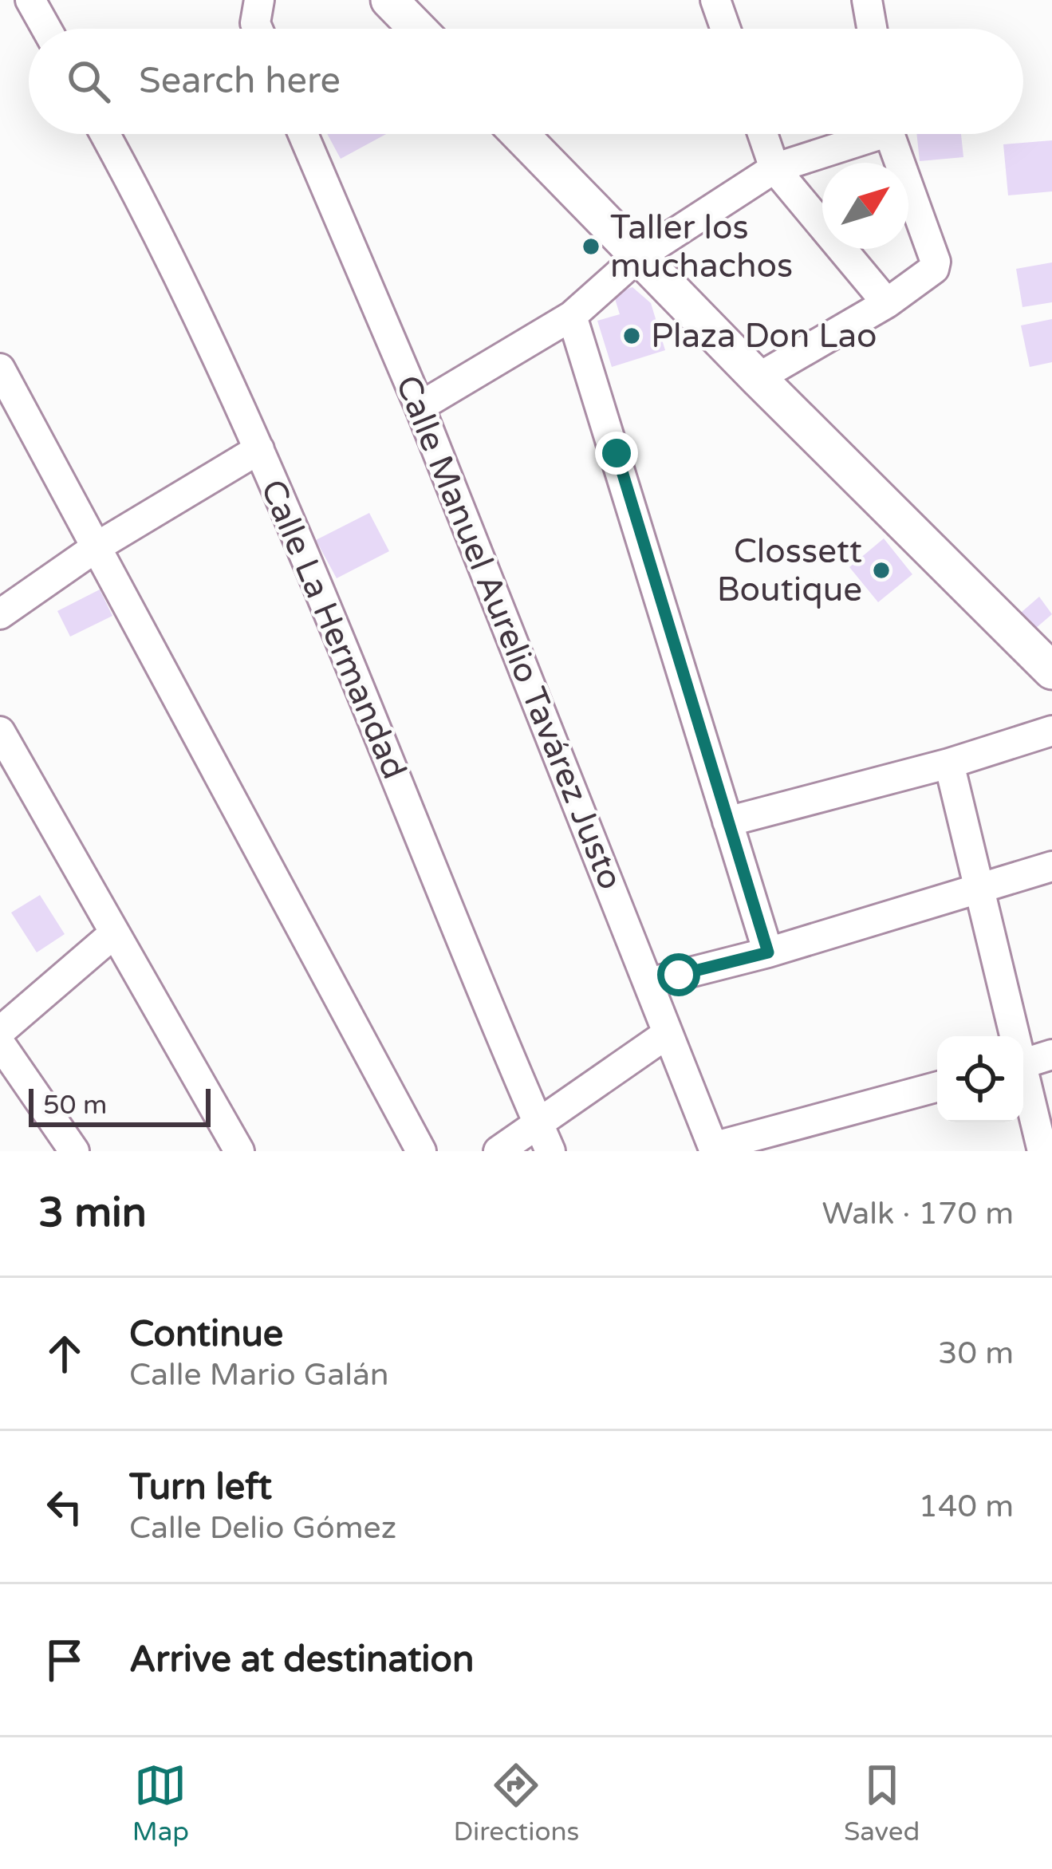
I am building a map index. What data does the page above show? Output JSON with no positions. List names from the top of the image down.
{
  "streets": {
    "street": ["Calle La Hermandad", "Calle Manuel Aurelio Tavárez Justo"]
  },
  "places": ["Taller los muchachos", "Plaza Don Lao", "Clossett Boutique"],
  "scale_bar": "50 m",
  "north": "top right",
  "page": {
    "search": "Search here",
    "scale": "50 m",
    "heading": ["3 min", "Walk · 170 m"],
    "list": [
      ["Continue", "Calle Mario Galán", "30 m"],
      ["Turn left", "Calle Delio Gómez", "140 m"],
      "Arrive at destination"
    ],
    "nav": ["Map", "Directions", "Saved"]
  }
}
